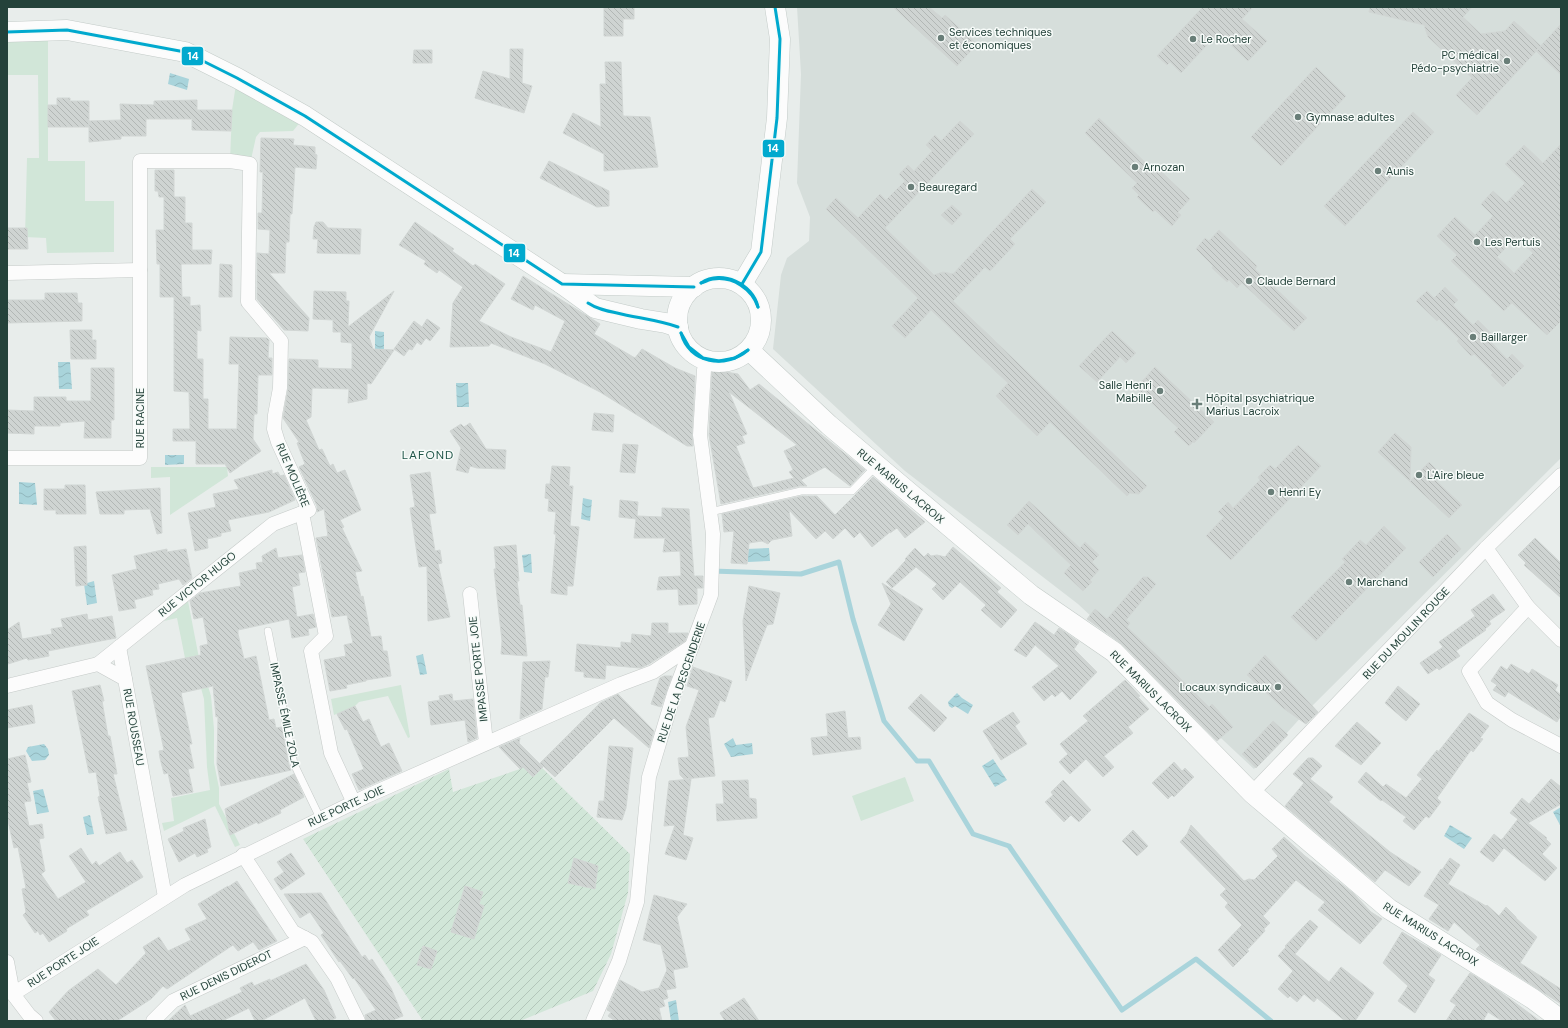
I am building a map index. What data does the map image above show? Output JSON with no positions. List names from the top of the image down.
{
  "streets": {
    "main road": ["RUE MARIUS LACROIX"],
    "street": [
      "RUE RACINE",
      "RUE MOLIÈRE",
      "RUE VICTOR HUGO",
      "RUE DU MOULIN ROUGE",
      "IMPASSE PORTE JOIE",
      "RUE DE LA DESCENDERIE",
      "RUE ROUSSEAU",
      "RUE PORTE JOIE",
      "RUE DENIS DIDEROT"
    ],
    "lane": ["IMPASSE ÉMILE ZOLA"]
  },
  "crossings": [
    ["RUE RACINE", "RUE MOLIÈRE"],
    ["RUE MOLIÈRE", "RUE VICTOR HUGO"],
    ["RUE MOLIÈRE", "RUE PORTE JOIE"],
    ["RUE MARIUS LACROIX", "RUE DU MOULIN ROUGE"],
    ["RUE MARIUS LACROIX", "RUE DE LA DESCENDERIE"],
    ["RUE VICTOR HUGO", "RUE ROUSSEAU"],
    ["IMPASSE PORTE JOIE", "RUE PORTE JOIE"],
    ["RUE DE LA DESCENDERIE", "RUE PORTE JOIE"],
    ["IMPASSE ÉMILE ZOLA", "RUE PORTE JOIE"],
    ["RUE ROUSSEAU", "RUE PORTE JOIE"]
  ],
  "districts": ["LAFOND"],
  "places": {
    "other": [
      "Services techniques et économiques",
      "Le Rocher",
      "PC médical Pédo-psychiatrie",
      "Gymnase adultes",
      "Arnozan",
      "Aunis",
      "Beauregard",
      "Les Pertuis",
      "Claude Bernard",
      "Baillarger",
      "Salle Henri Mabille",
      "L'Aire bleue",
      "Henri Ey",
      "Marchand",
      "Locaux syndicaux"
    ],
    "health": ["Hôpital psychiatrique Marius Lacroix"]
  },
  "lines": ["transit line 14"]
}
